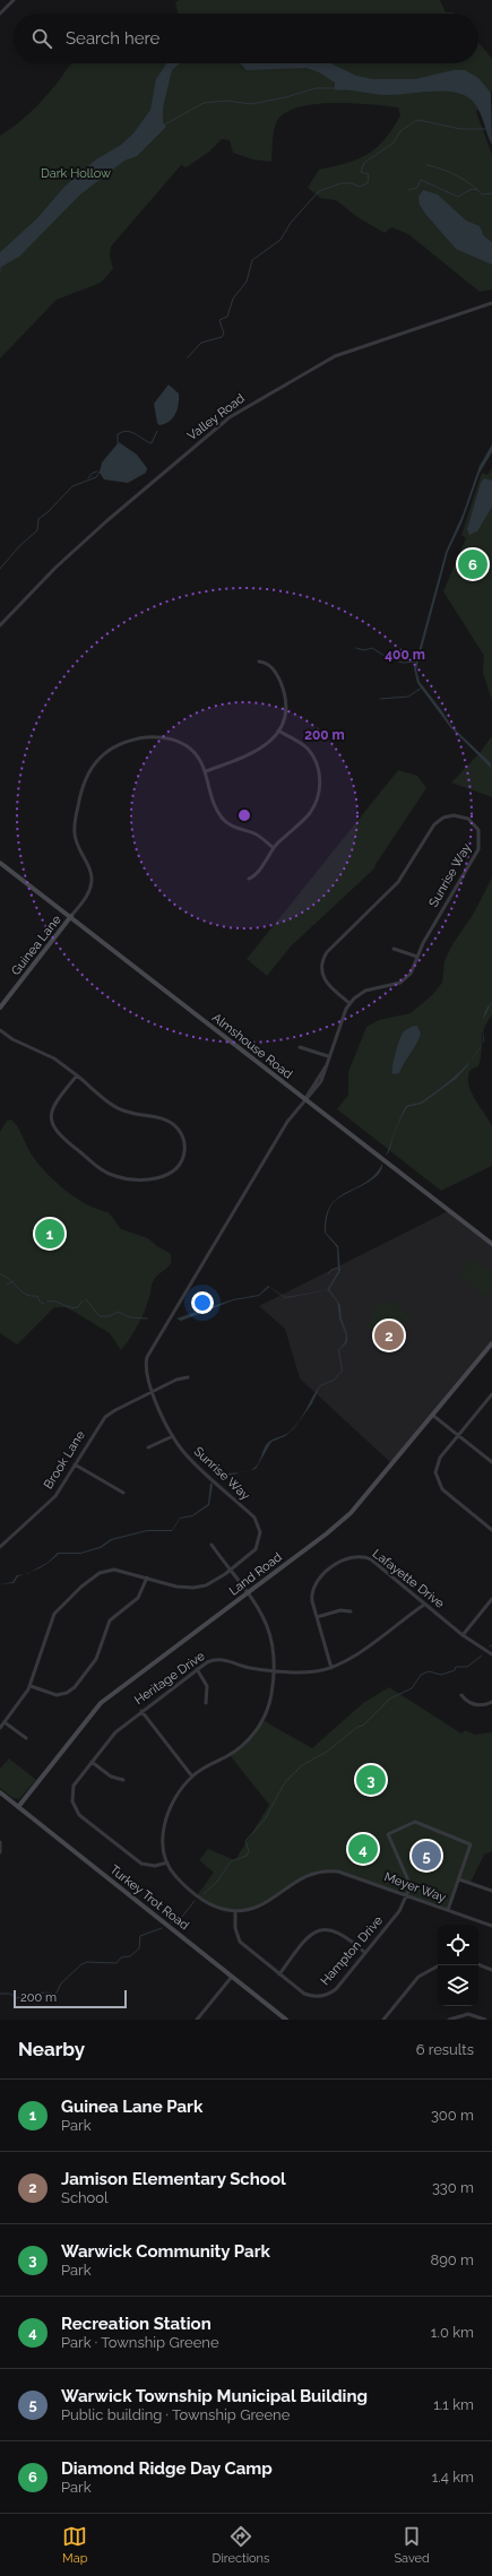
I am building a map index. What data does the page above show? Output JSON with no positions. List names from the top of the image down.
{
  "streets": {
    "street": [
      "Valley Road",
      "Sunrise Way",
      "Guinea Lane",
      "Almshouse Road",
      "Brook Lane",
      "Land Road",
      "Lafayette Drive",
      "Heritage Drive",
      "Meyer Way",
      "Turkey Trot Road",
      "Hampton Drive"
    ]
  },
  "crossings": [
    ["Sunrise Way", "Almshouse Road"],
    ["Sunrise Way", "Brook Lane"],
    ["Sunrise Way", "Meyer Way"],
    ["Guinea Lane", "Almshouse Road"],
    ["Land Road", "Meyer Way"],
    ["Land Road", "Turkey Trot Road"],
    ["Lafayette Drive", "Heritage Drive"],
    ["Heritage Drive", "Meyer Way"],
    ["Meyer Way", "Hampton Drive"]
  ],
  "parks": ["Dark Hollow"],
  "scale_bar": "200 m",
  "page": {
    "search": "Search here",
    "pins": [
      "6",
      "1",
      "2",
      "3",
      "4",
      "5"
    ],
    "scale": "200 m",
    "heading": ["Nearby", "6 results"],
    "list": [
      {
        "mark": "1",
        "name": "Guinea Lane Park",
        "note": "Park",
        "value": "300 m"
      },
      {
        "mark": "2",
        "name": "Jamison Elementary School",
        "note": "School",
        "value": "330 m"
      },
      {
        "mark": "3",
        "name": "Warwick Community Park",
        "note": "Park",
        "value": "890 m"
      },
      {
        "mark": "4",
        "name": "Recreation Station",
        "note": "Park · Township Greene",
        "value": "1.0 km"
      },
      {
        "mark": "5",
        "name": "Warwick Township Municipal Building",
        "note": "Public building · Township Greene",
        "value": "1.1 km"
      },
      {
        "mark": "6",
        "name": "Diamond Ridge Day Camp",
        "note": "Park",
        "value": "1.4 km"
      }
    ],
    "nav": ["Map", "Directions", "Saved"]
  },
  "rings": ["400 m", "200 m"]
}
